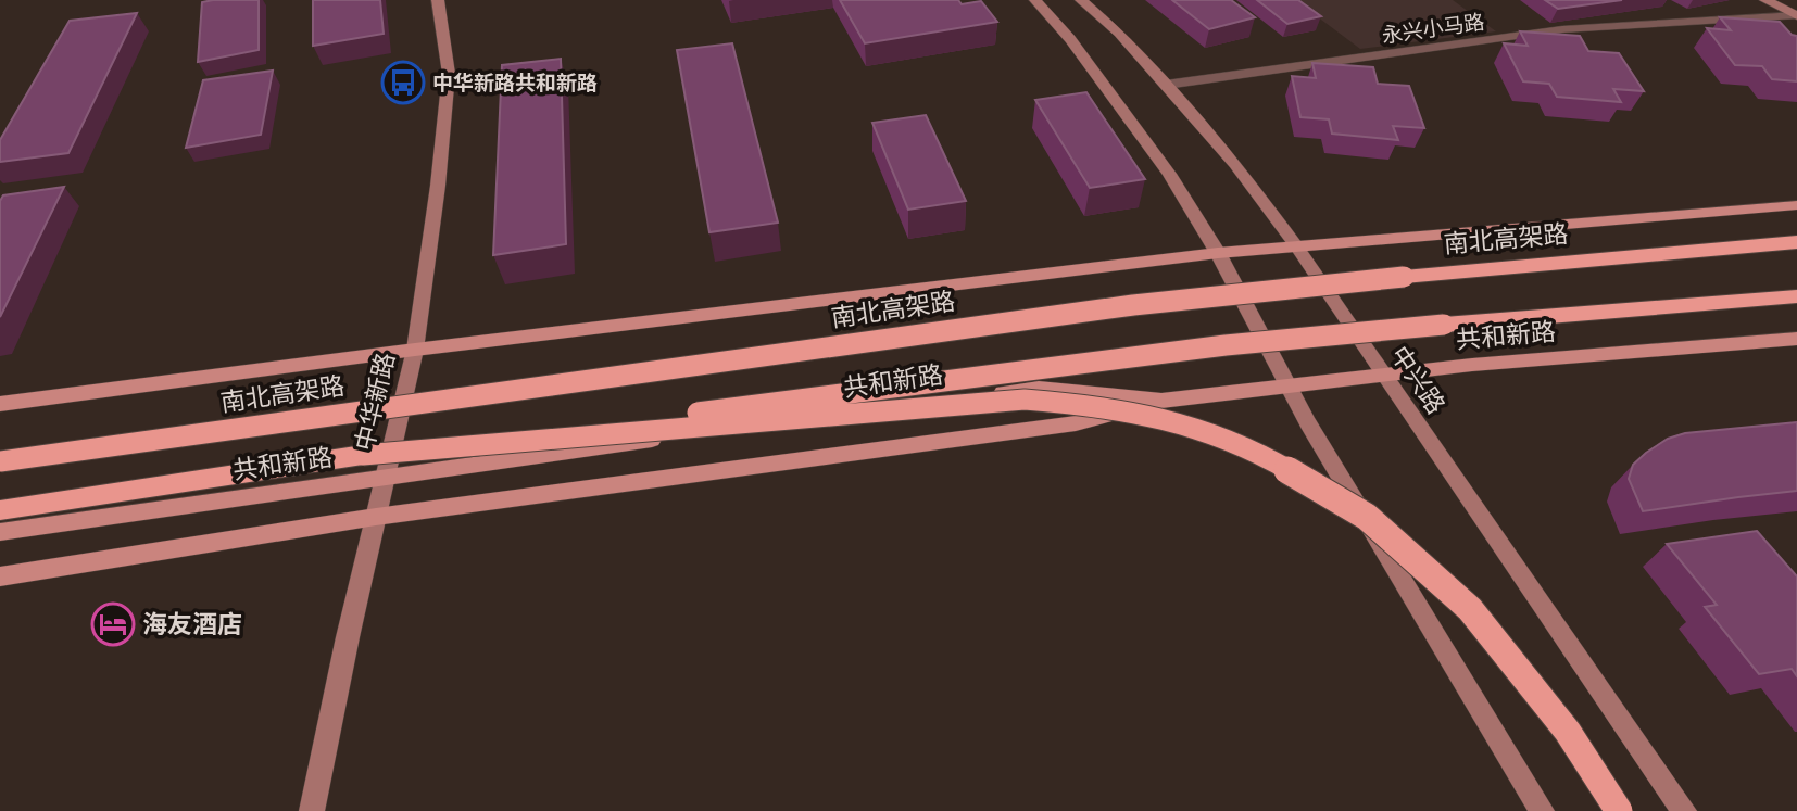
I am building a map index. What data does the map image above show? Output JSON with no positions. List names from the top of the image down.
{
  "streets": {
    "highway": ["南北高架路"],
    "main road": ["共和新路", "中兴路", "中华新路"],
    "lane": ["永兴小马路"]
  },
  "crossings": [
    ["永兴小马路", "中兴路"],
    ["共和新路", "中兴路"],
    ["共和新路", "中华新路"]
  ],
  "places": {
    "bus stop": ["中华新路共和新路"],
    "hotel": ["海友酒店"]
  }
}
